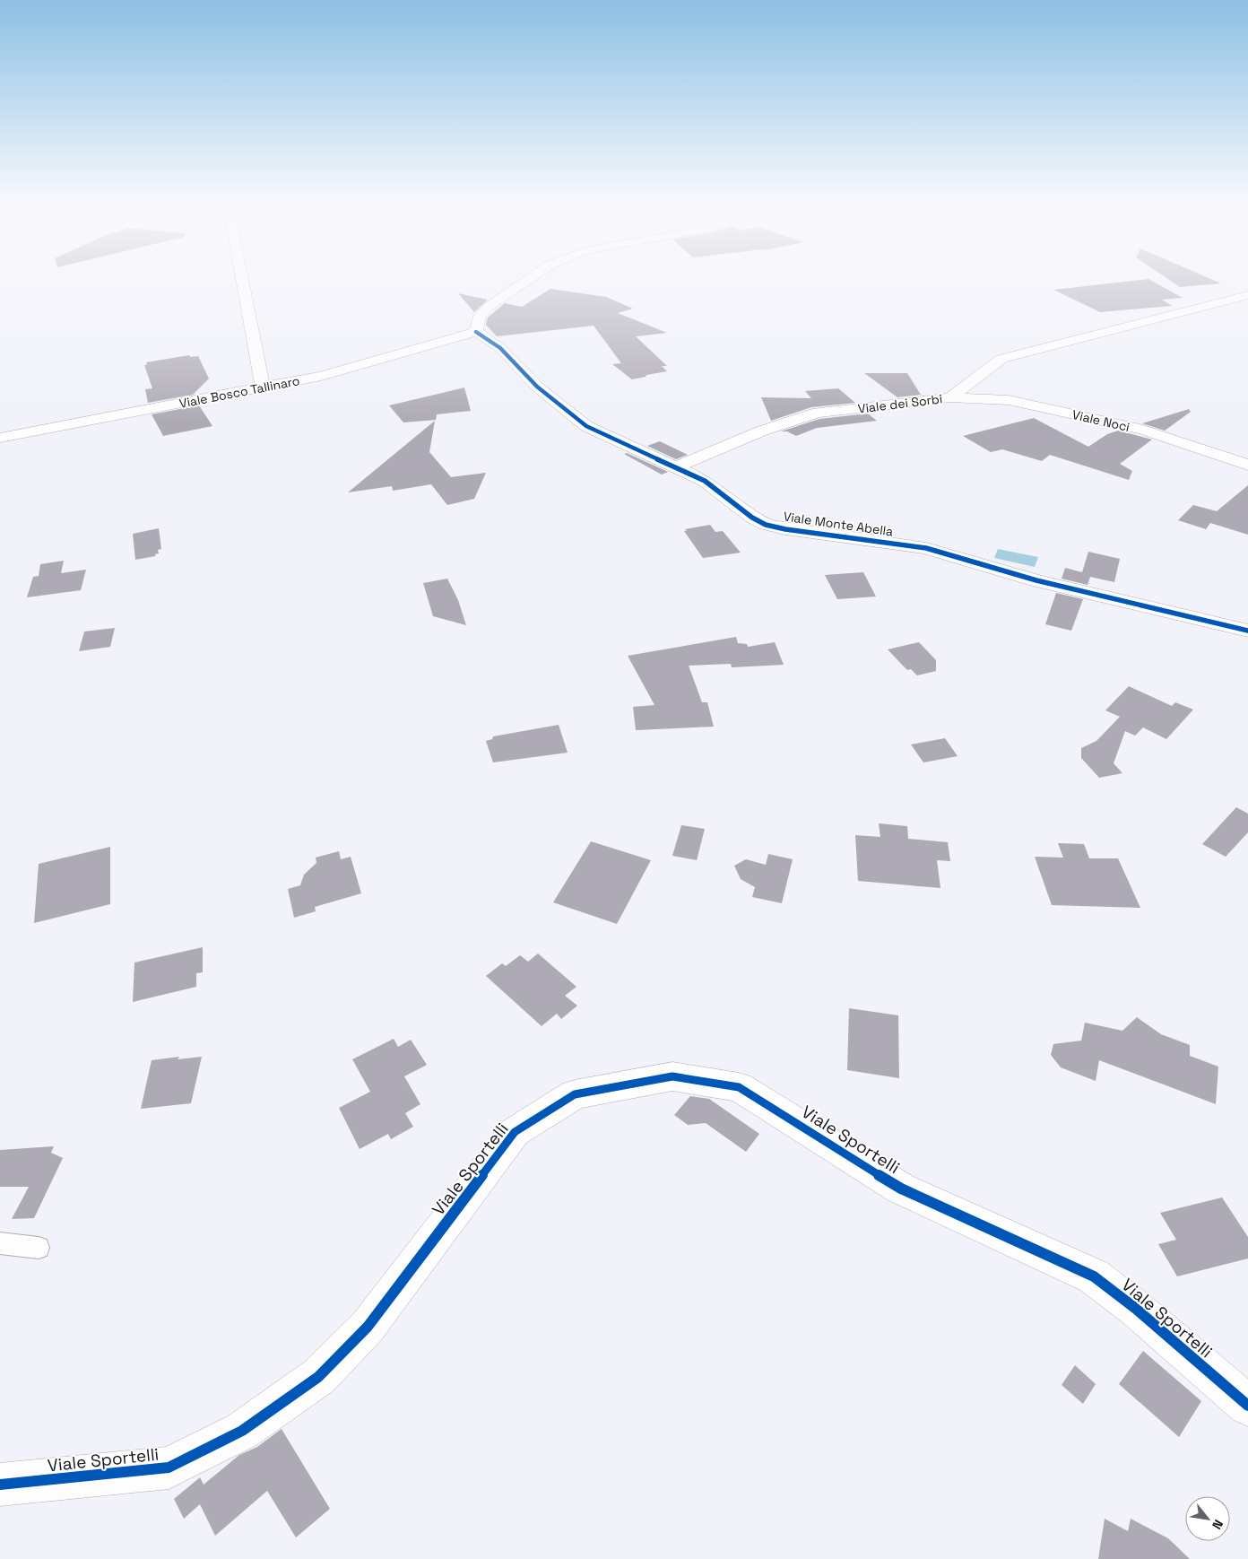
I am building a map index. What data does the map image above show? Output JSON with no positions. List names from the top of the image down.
{
  "streets": {
    "street": [
      "Viale Bosco Tallinaro",
      "Viale dei Sorbi",
      "Viale Noci",
      "Viale Monte Abella",
      "Viale Sportelli"
    ]
  },
  "crossings": [
    ["Viale Bosco Tallinaro", "Viale Monte Abella"],
    ["Viale dei Sorbi", "Viale Noci"],
    ["Viale dei Sorbi", "Viale Monte Abella"]
  ],
  "north": "bottom right"
}
